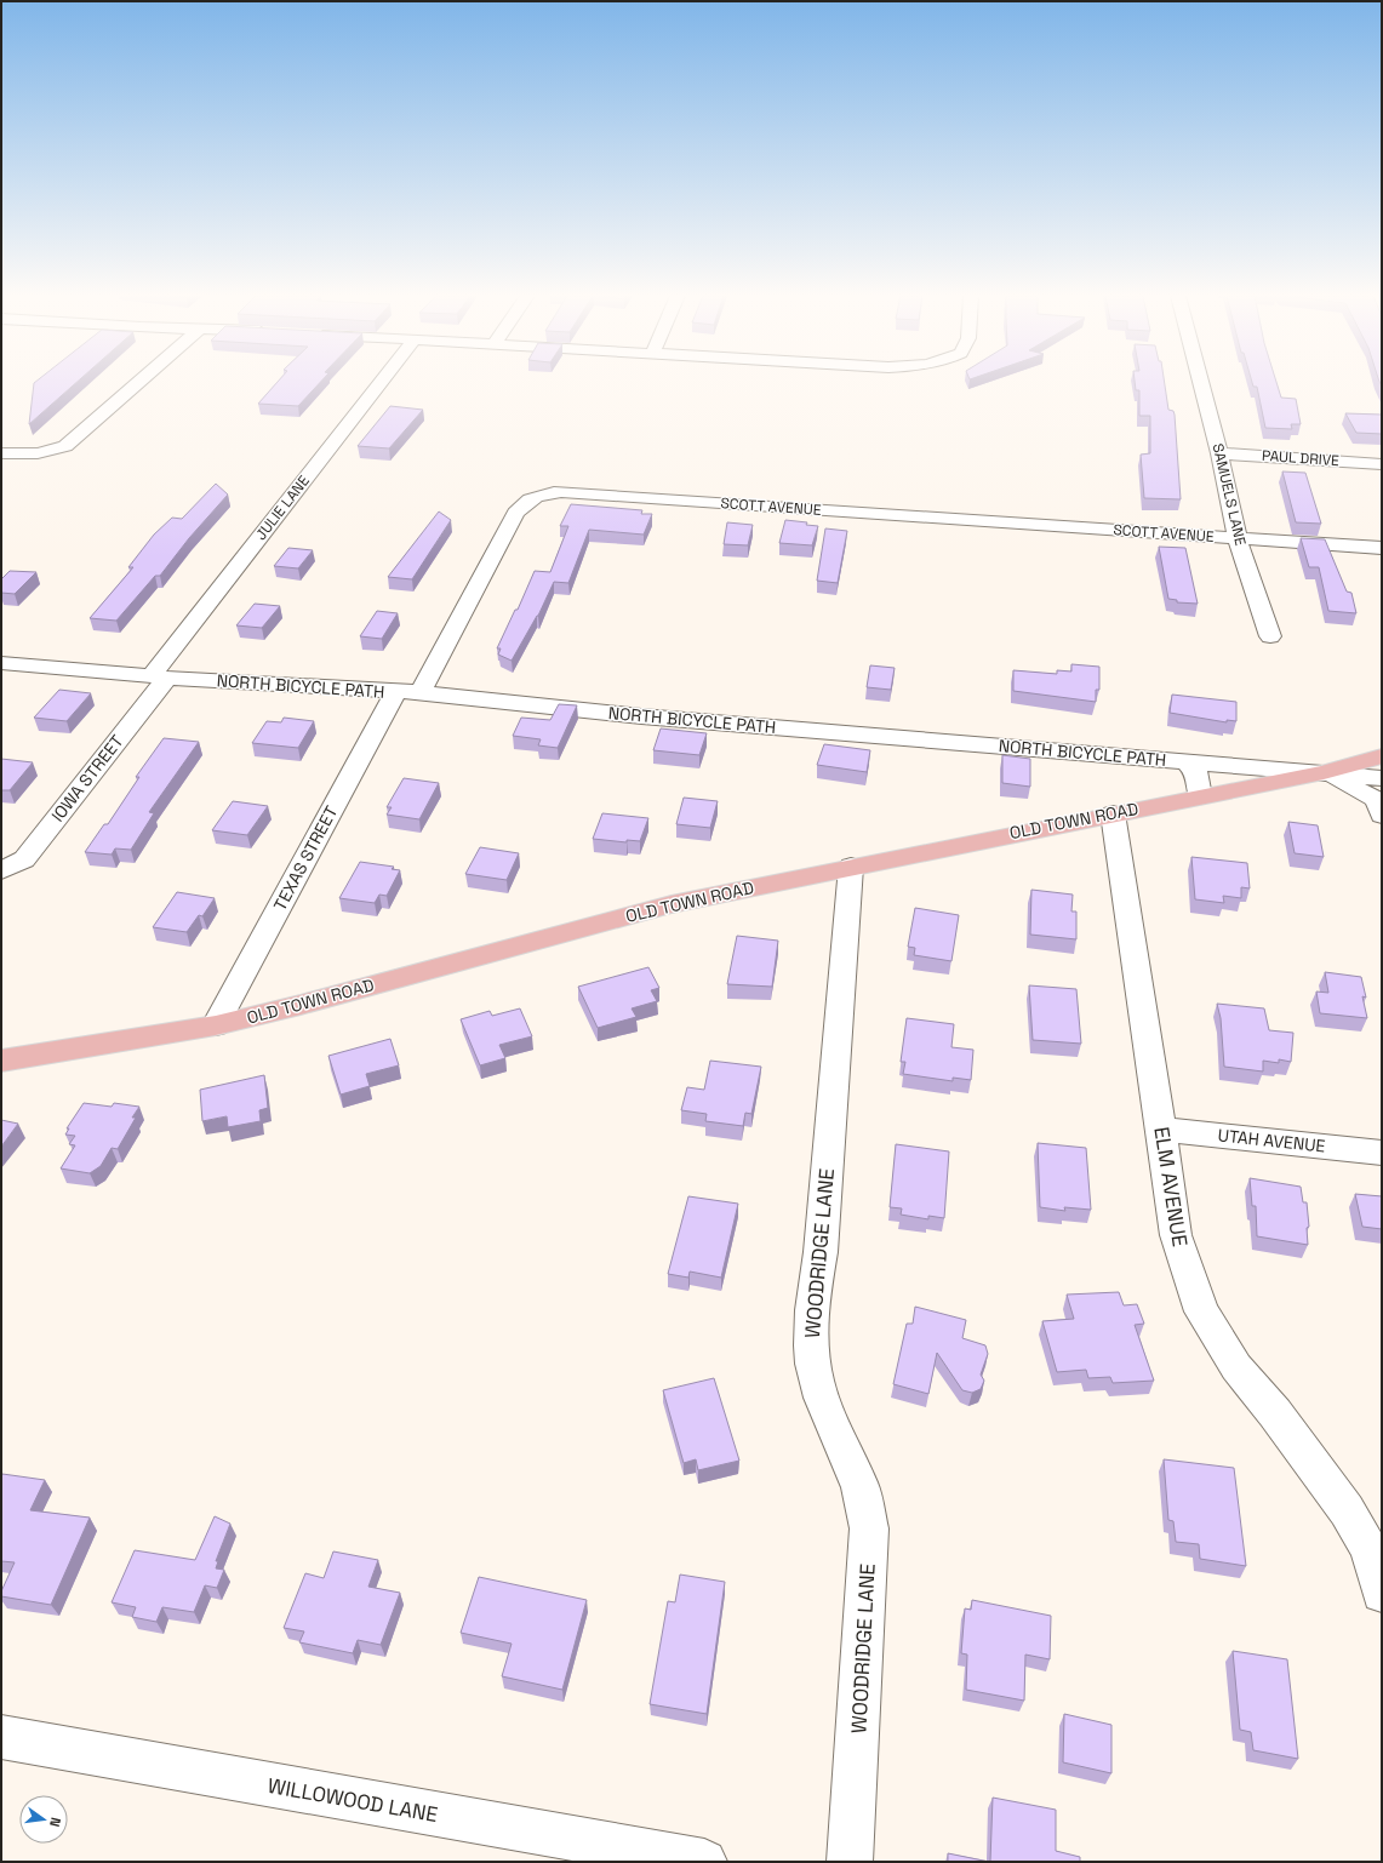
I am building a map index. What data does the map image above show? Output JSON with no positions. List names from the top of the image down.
{
  "streets": {
    "main road": ["OLD TOWN ROAD"],
    "street": [
      "PAUL DRIVE",
      "SAMUELS LANE",
      "SCOTT AVENUE",
      "JULIE LANE",
      "NORTH BICYCLE PATH",
      "IOWA STREET",
      "TEXAS STREET",
      "UTAH AVENUE",
      "ELM AVENUE",
      "WOODRIDGE LANE",
      "WILLOWOOD LANE"
    ]
  },
  "crossings": [
    ["PAUL DRIVE", "SAMUELS LANE"],
    ["SAMUELS LANE", "SCOTT AVENUE"],
    ["SCOTT AVENUE", "NORTH BICYCLE PATH"],
    ["JULIE LANE", "NORTH BICYCLE PATH"],
    ["JULIE LANE", "IOWA STREET"],
    ["NORTH BICYCLE PATH", "IOWA STREET"],
    ["NORTH BICYCLE PATH", "OLD TOWN ROAD"],
    ["NORTH BICYCLE PATH", "TEXAS STREET"],
    ["OLD TOWN ROAD", "TEXAS STREET"],
    ["OLD TOWN ROAD", "ELM AVENUE"],
    ["OLD TOWN ROAD", "WOODRIDGE LANE"],
    ["UTAH AVENUE", "ELM AVENUE"]
  ],
  "north": "right"
}
